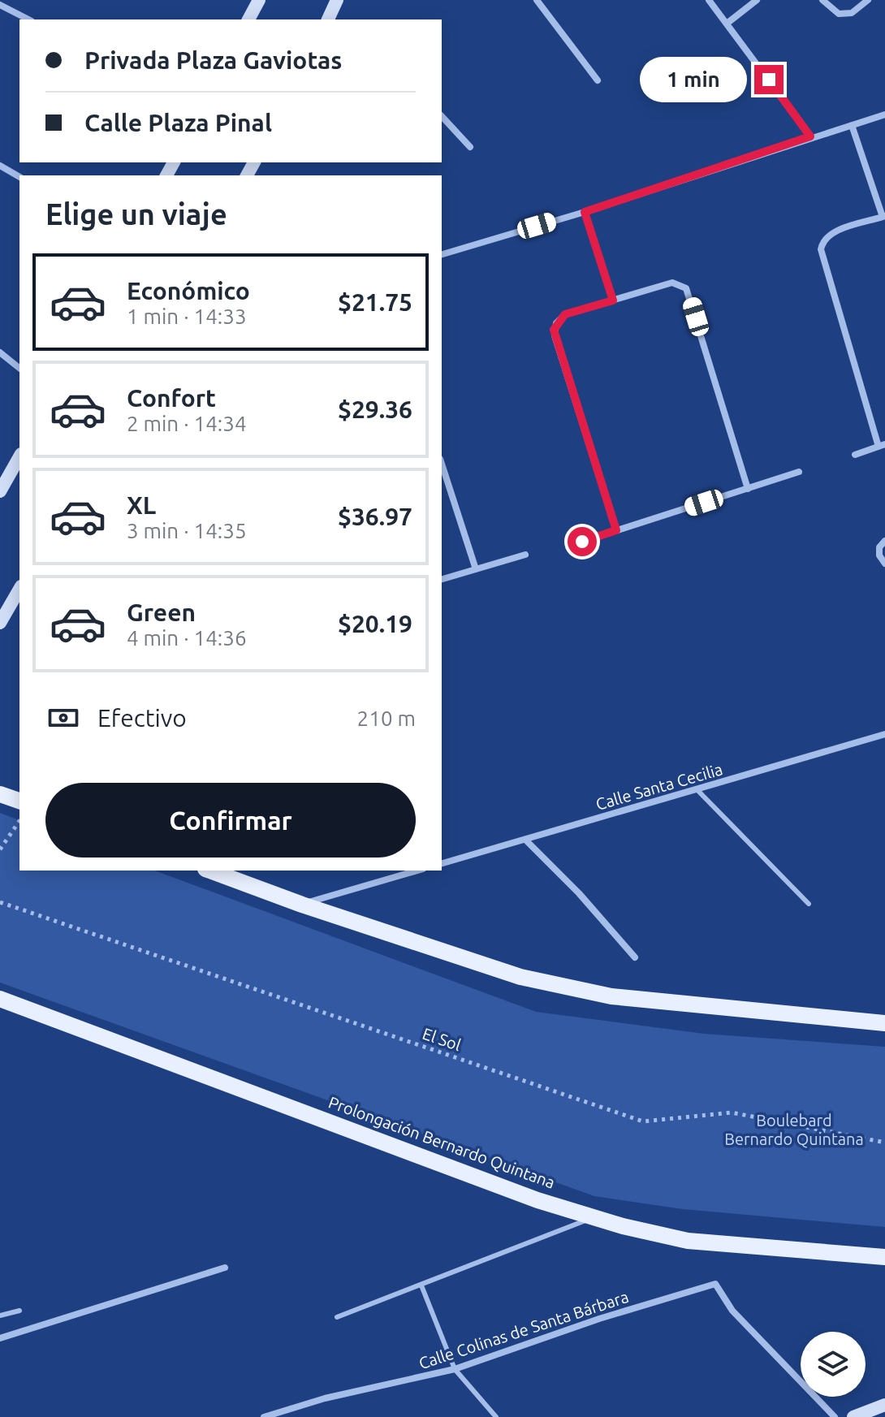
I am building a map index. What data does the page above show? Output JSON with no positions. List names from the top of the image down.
{
  "streets": {
    "main road": ["Prolongación Bernardo Quintana"],
    "street": ["Calle Santa Cecilia", "Calle Colinas de Santa Bárbara"],
    "path": ["El Sol"]
  },
  "parks": ["Boulebard Bernardo Quintana"],
  "page": {
    "banner": ["Privada Plaza Gaviotas", "Calle Plaza Pinal"],
    "bubble": "1 min",
    "heading": "Elige un viaje",
    "list": [
      {
        "name": "Económico",
        "note": "1 min · 14:33",
        "value": "$21.75"
      },
      {
        "name": "Confort",
        "note": "2 min · 14:34",
        "value": "$29.36"
      },
      {
        "name": "XL",
        "note": "3 min · 14:35",
        "value": "$36.97"
      },
      {
        "name": "Green",
        "note": "4 min · 14:36",
        "value": "$20.19"
      }
    ],
    "pay": ["Efectivo", "210 m"],
    "buttons": "Confirmar"
  }
}
